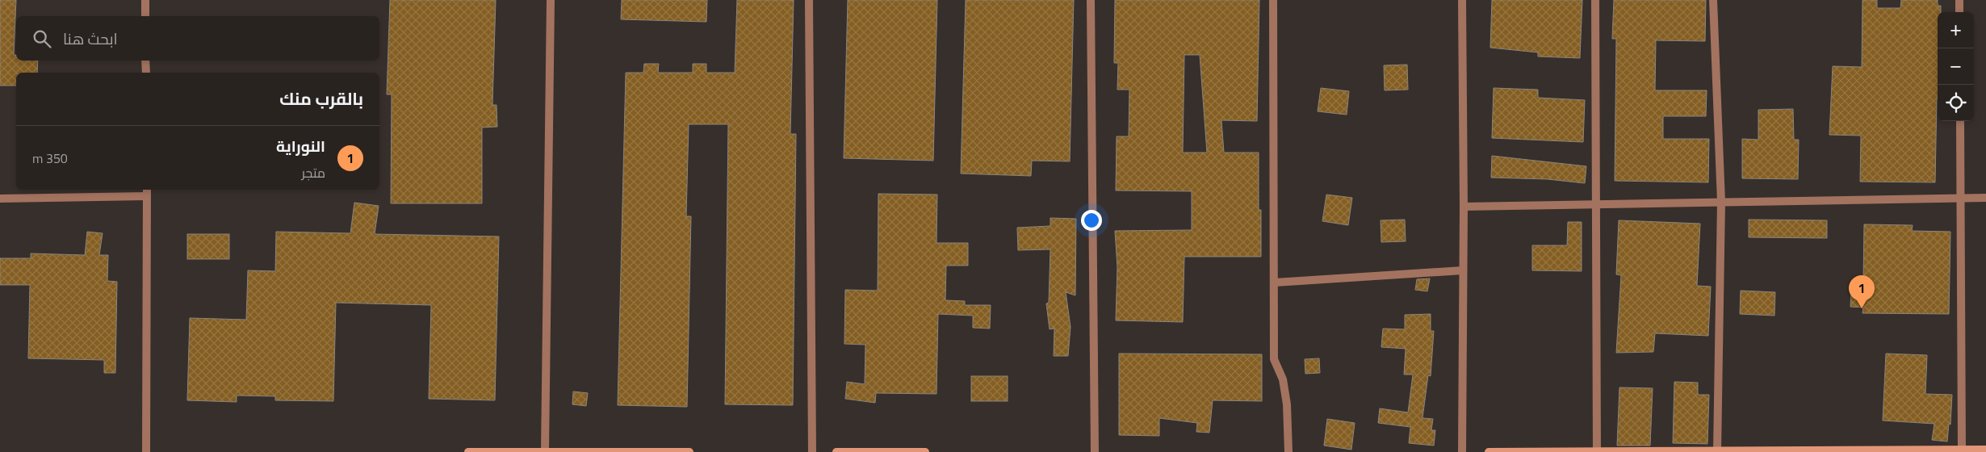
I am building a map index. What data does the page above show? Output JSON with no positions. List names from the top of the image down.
{
  "page": {
    "map_buttons": ["+", "−"],
    "search": "ابحث هنا",
    "heading": "بالقرب منك",
    "list": [
      {
        "mark": "1",
        "name": "النوراية",
        "note": "متجر",
        "value": "350 m"
      }
    ],
    "pins": "1"
  }
}
